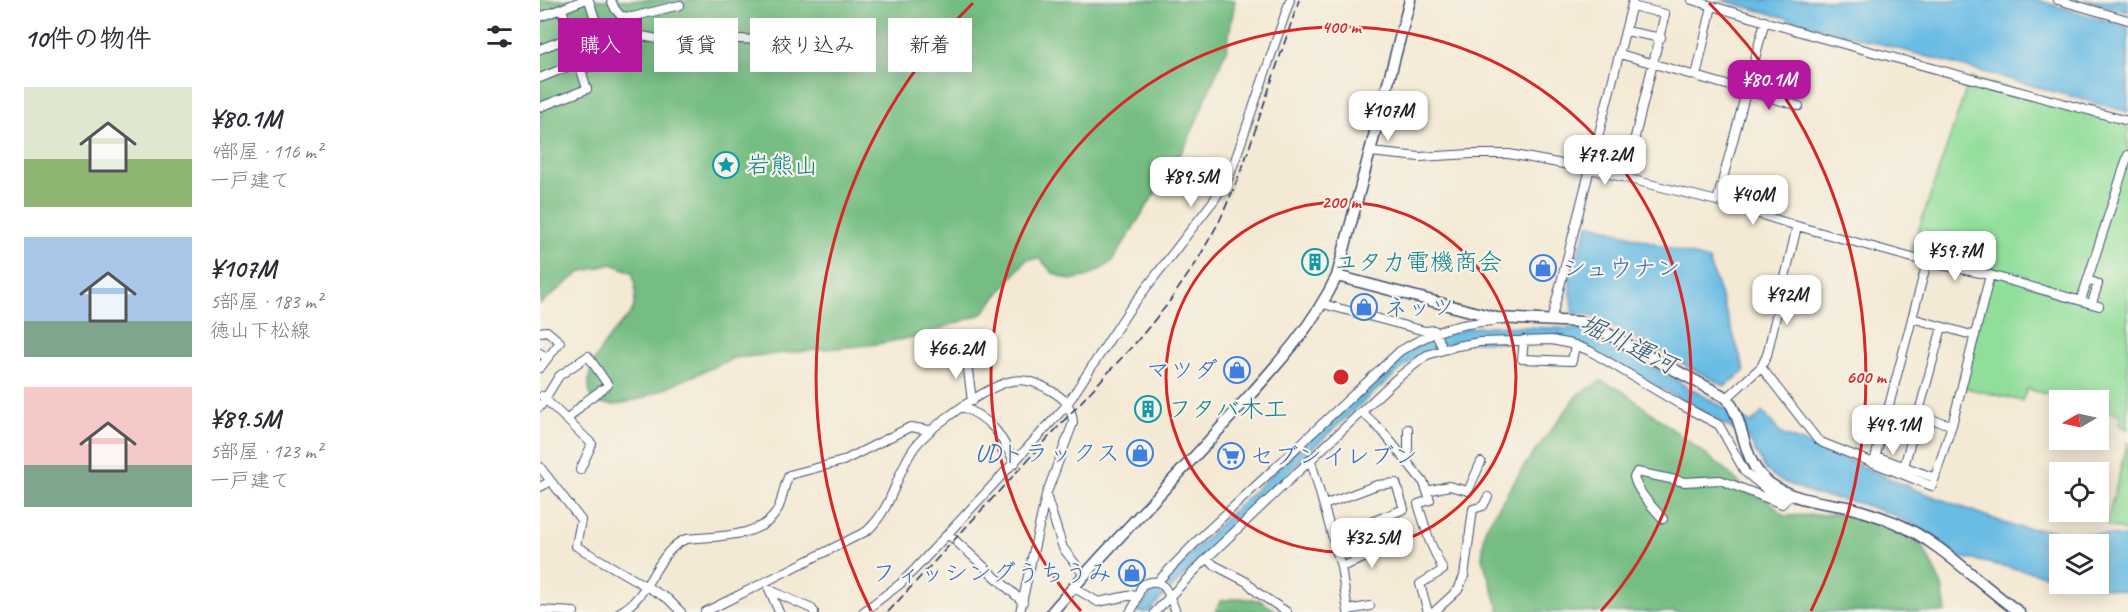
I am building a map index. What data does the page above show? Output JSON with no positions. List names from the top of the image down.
{
  "water": ["堀川運河"],
  "places": {
    "place": ["岩熊山"],
    "building": ["ユタカ電機商会", "フタバ木工"],
    "shop": [
      "シュウナン",
      "ネッツ",
      "マツダ",
      "UDトラックス",
      "フィッシングうちうみ"
    ],
    "supermarket": ["セブンイレブン"]
  },
  "north": "left",
  "page": {
    "heading": "10件の物件",
    "chip": [
      "購入",
      "賃貸",
      "絞り込み",
      "新着"
    ],
    "price": [
      "¥80.1M",
      "¥107M",
      "¥79.2M",
      "¥89.5M",
      "¥40M",
      "¥59.7M",
      "¥92M",
      "¥66.2M",
      "¥49.1M",
      "¥32.5M"
    ],
    "list": [
      {
        "name": "¥80.1M",
        "note": "4部屋 · 116 m² · 一戸建て"
      },
      {
        "name": "¥107M",
        "note": "5部屋 · 183 m² · 徳山下松線"
      },
      {
        "name": "¥89.5M",
        "note": "5部屋 · 123 m² · 一戸建て"
      }
    ]
  },
  "rings": ["400 m", "200 m", "600 m"]
}
